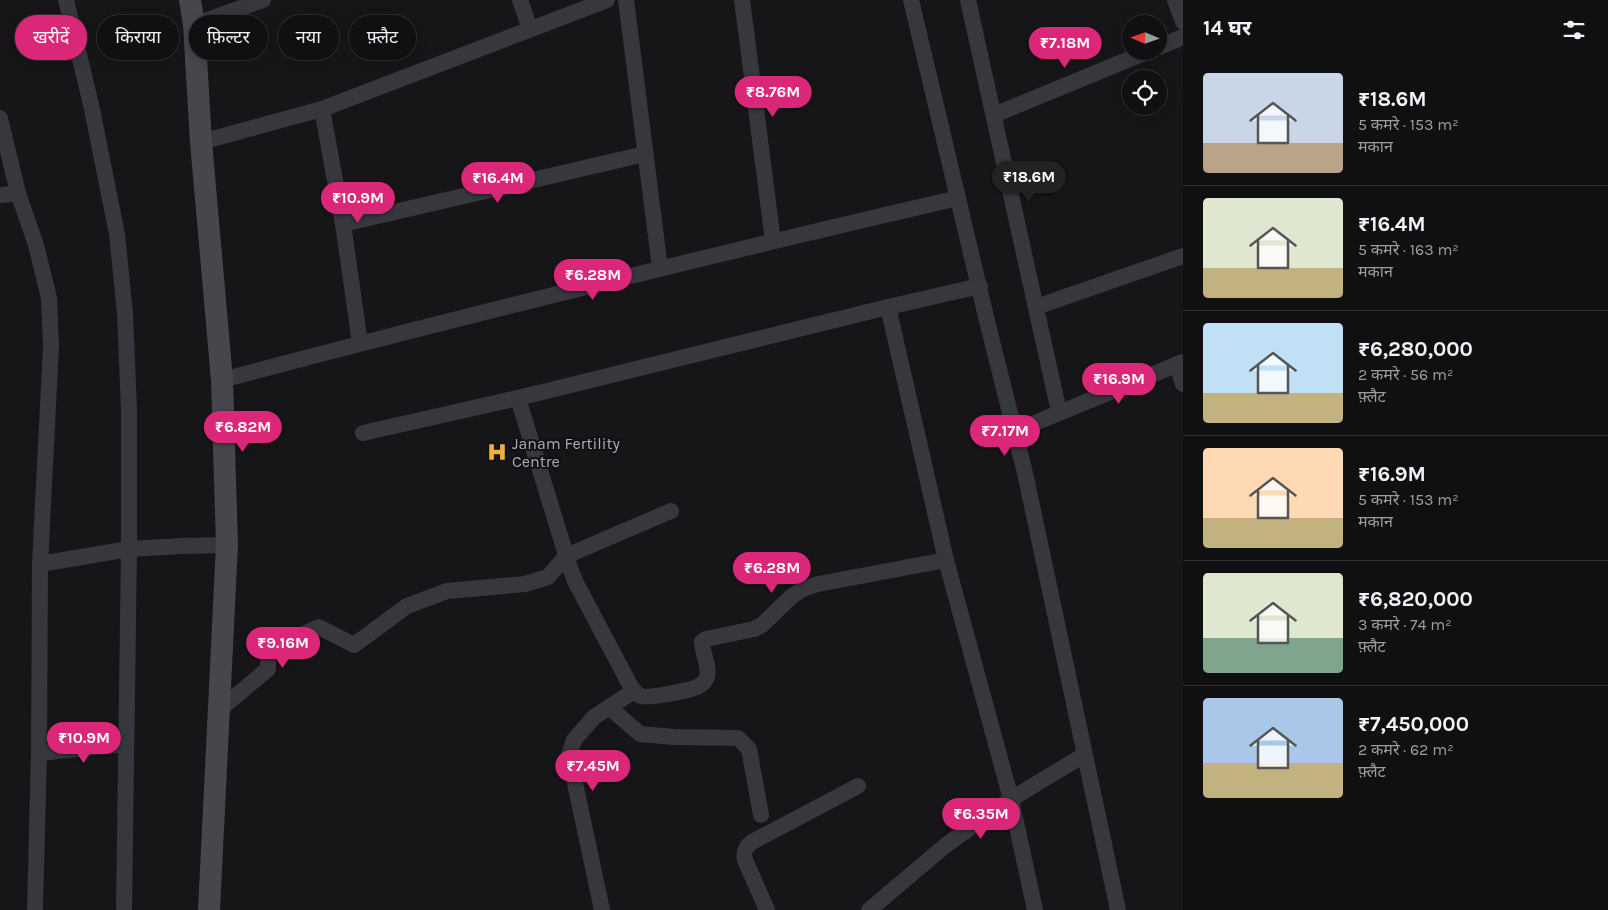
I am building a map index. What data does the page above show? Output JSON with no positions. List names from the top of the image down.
{
  "places": {
    "hospital": ["Janam Fertility Centre"]
  },
  "north": "left",
  "page": {
    "heading": "14 घर",
    "chip": [
      "खरीदें",
      "किराया",
      "फ़िल्टर",
      "नया",
      "फ़्लैट"
    ],
    "price": [
      "₹7.18M",
      "₹8.76M",
      "₹18.6M",
      "₹16.4M",
      "₹10.9M",
      "₹6.28M",
      "₹16.9M",
      "₹6.82M",
      "₹7.17M",
      "₹6.28M",
      "₹9.16M",
      "₹10.9M",
      "₹7.45M",
      "₹6.35M"
    ],
    "list": [
      {
        "name": "₹18.6M",
        "note": "5 कमरे · 153 m² · मकान"
      },
      {
        "name": "₹16.4M",
        "note": "5 कमरे · 163 m² · मकान"
      },
      {
        "name": "₹6,280,000",
        "note": "2 कमरे · 56 m² · फ़्लैट"
      },
      {
        "name": "₹16.9M",
        "note": "5 कमरे · 153 m² · मकान"
      },
      {
        "name": "₹6,820,000",
        "note": "3 कमरे · 74 m² · फ़्लैट"
      },
      {
        "name": "₹7,450,000",
        "note": "2 कमरे · 62 m² · फ़्लैट"
      }
    ]
  }
}
